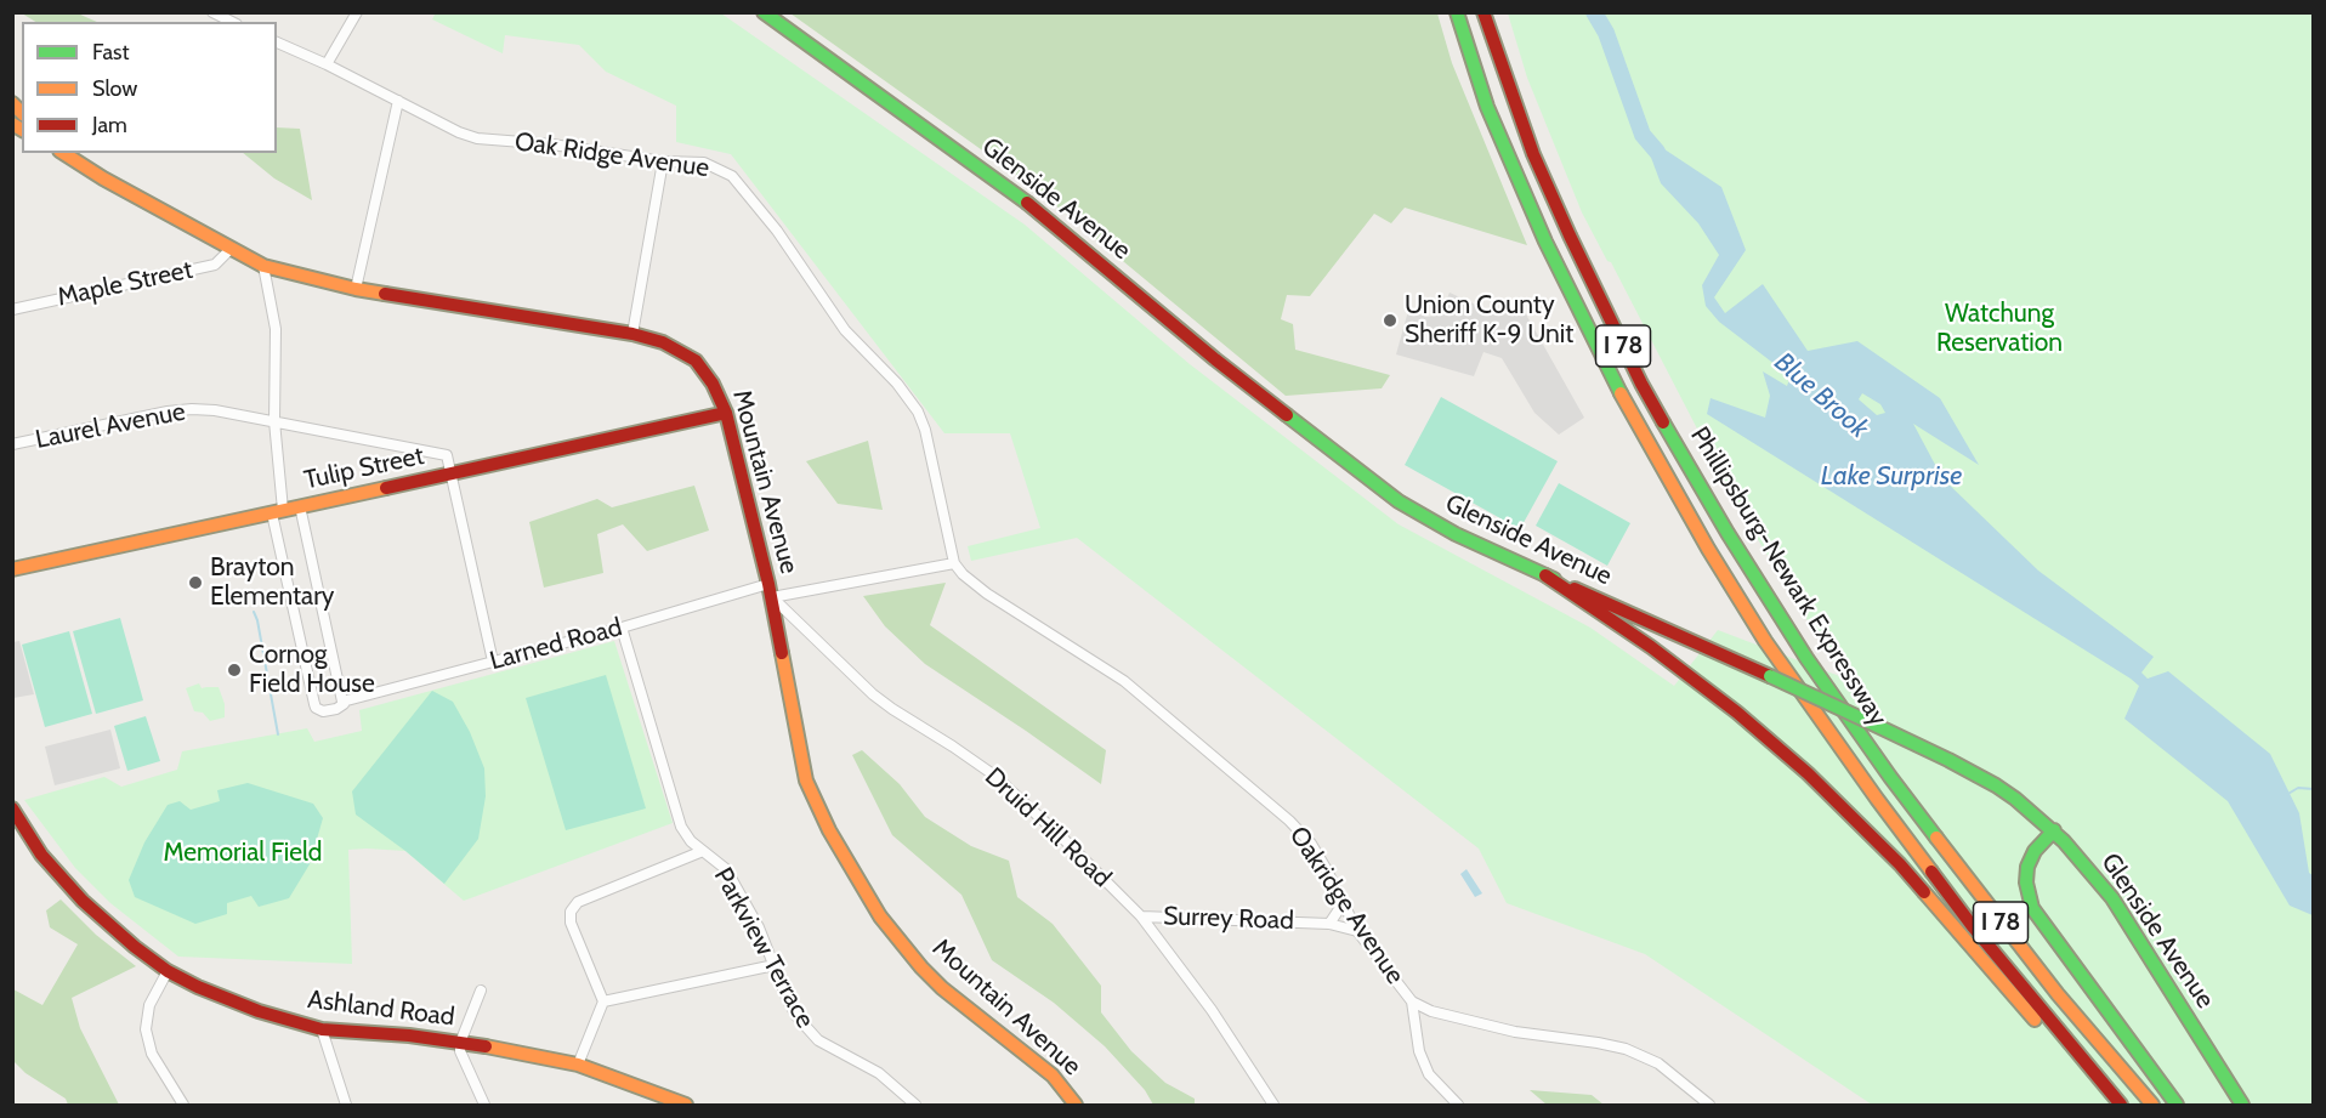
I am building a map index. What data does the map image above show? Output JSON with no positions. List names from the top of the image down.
{
  "streets": {
    "main road": [
      "Glenside Avenue",
      "I 78",
      "Tulip Street",
      "Mountain Avenue",
      "Phillipsburg-Newark Expressway",
      "Ashland Road"
    ],
    "street": [
      "Oak Ridge Avenue",
      "Maple Street",
      "Laurel Avenue",
      "Larned Road",
      "Druid Hill Road",
      "Oakridge Avenue",
      "Surrey Road",
      "Parkview Terrace"
    ]
  },
  "crossings": [
    ["Oak Ridge Avenue", "Oakridge Avenue"],
    ["Maple Street", "Mountain Avenue"],
    ["Laurel Avenue", "Tulip Street"],
    ["Tulip Street", "Mountain Avenue"],
    ["Tulip Street", "Larned Road"],
    ["Mountain Avenue", "Larned Road"],
    ["Mountain Avenue", "Druid Hill Road"],
    ["Larned Road", "Parkview Terrace"],
    ["Druid Hill Road", "Surrey Road"],
    ["Oakridge Avenue", "Surrey Road"]
  ],
  "water": ["Blue Brook", "Lake Surprise"],
  "parks": ["Watchung Reservation", "Memorial Field"],
  "places": ["Union County Sheriff K-9 Unit", "Brayton Elementary", "Cornog Field House"],
  "legend": ["Fast", "Slow", "Jam"]
}
